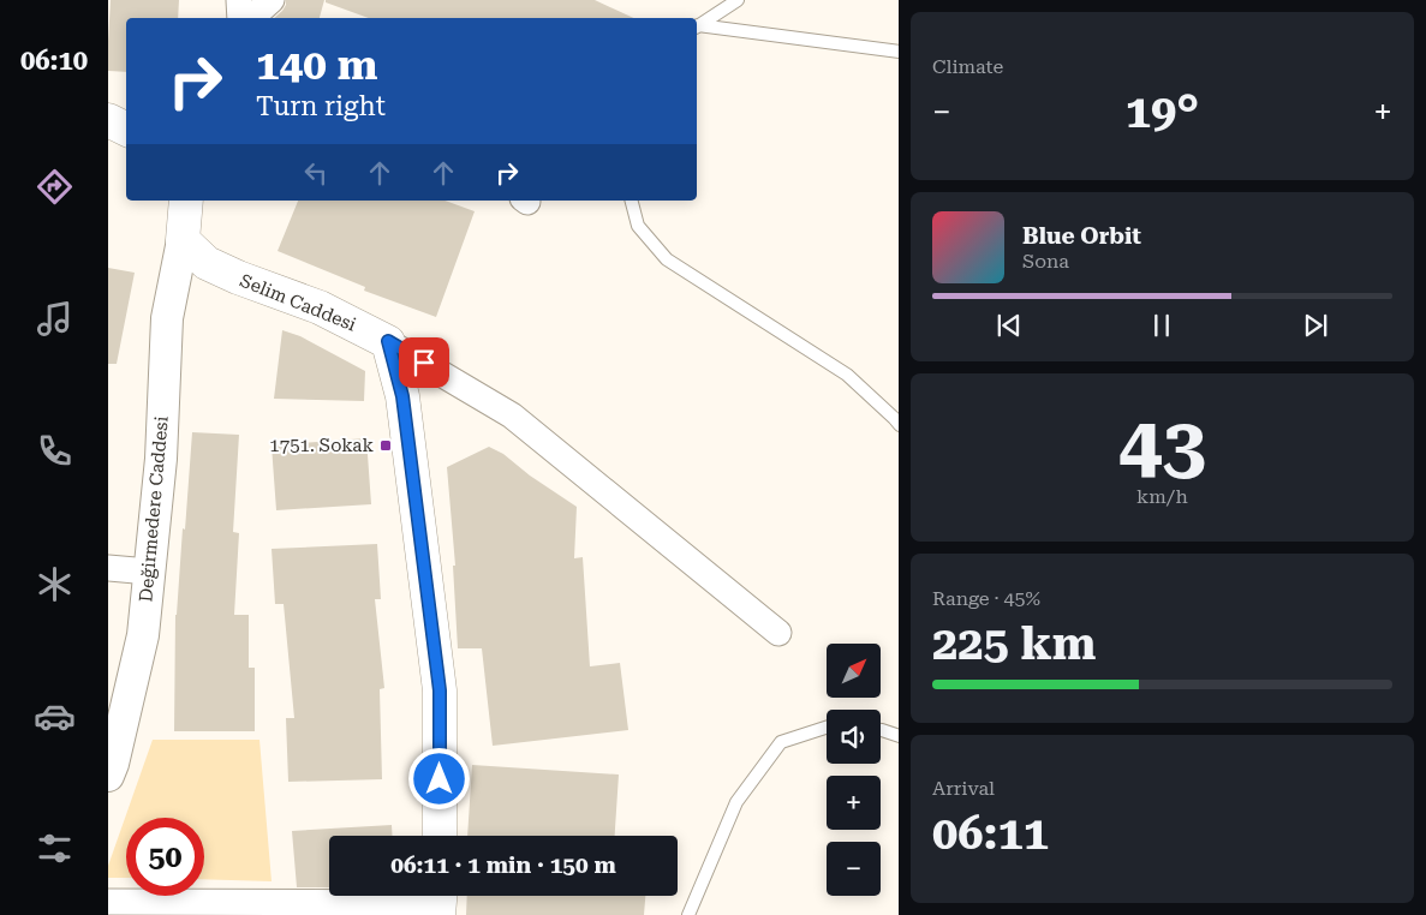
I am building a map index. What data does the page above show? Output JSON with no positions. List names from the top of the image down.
{
  "streets": {
    "main road": ["Selim Caddesi"],
    "street": ["Değirmedere Caddesi"]
  },
  "crossings": [
    ["Selim Caddesi", "Değirmedere Caddesi"]
  ],
  "places": {
    "transit": ["1751. Sokak"]
  },
  "north": "top right",
  "page": {
    "tabs": "06:10",
    "tile": [
      "Climate",
      ["43", "km/h"],
      ["Range · 45%", "225 km"],
      ["Arrival", "06:11"]
    ],
    "turn": ["140 m", "Turn right"],
    "heat": ["−", "19°", "+"],
    "song": ["Blue Orbit", "Sona"],
    "map_buttons": ["+", "−"],
    "limit": "50",
    "trip": "06:11 · 1 min · 150 m"
  }
}
